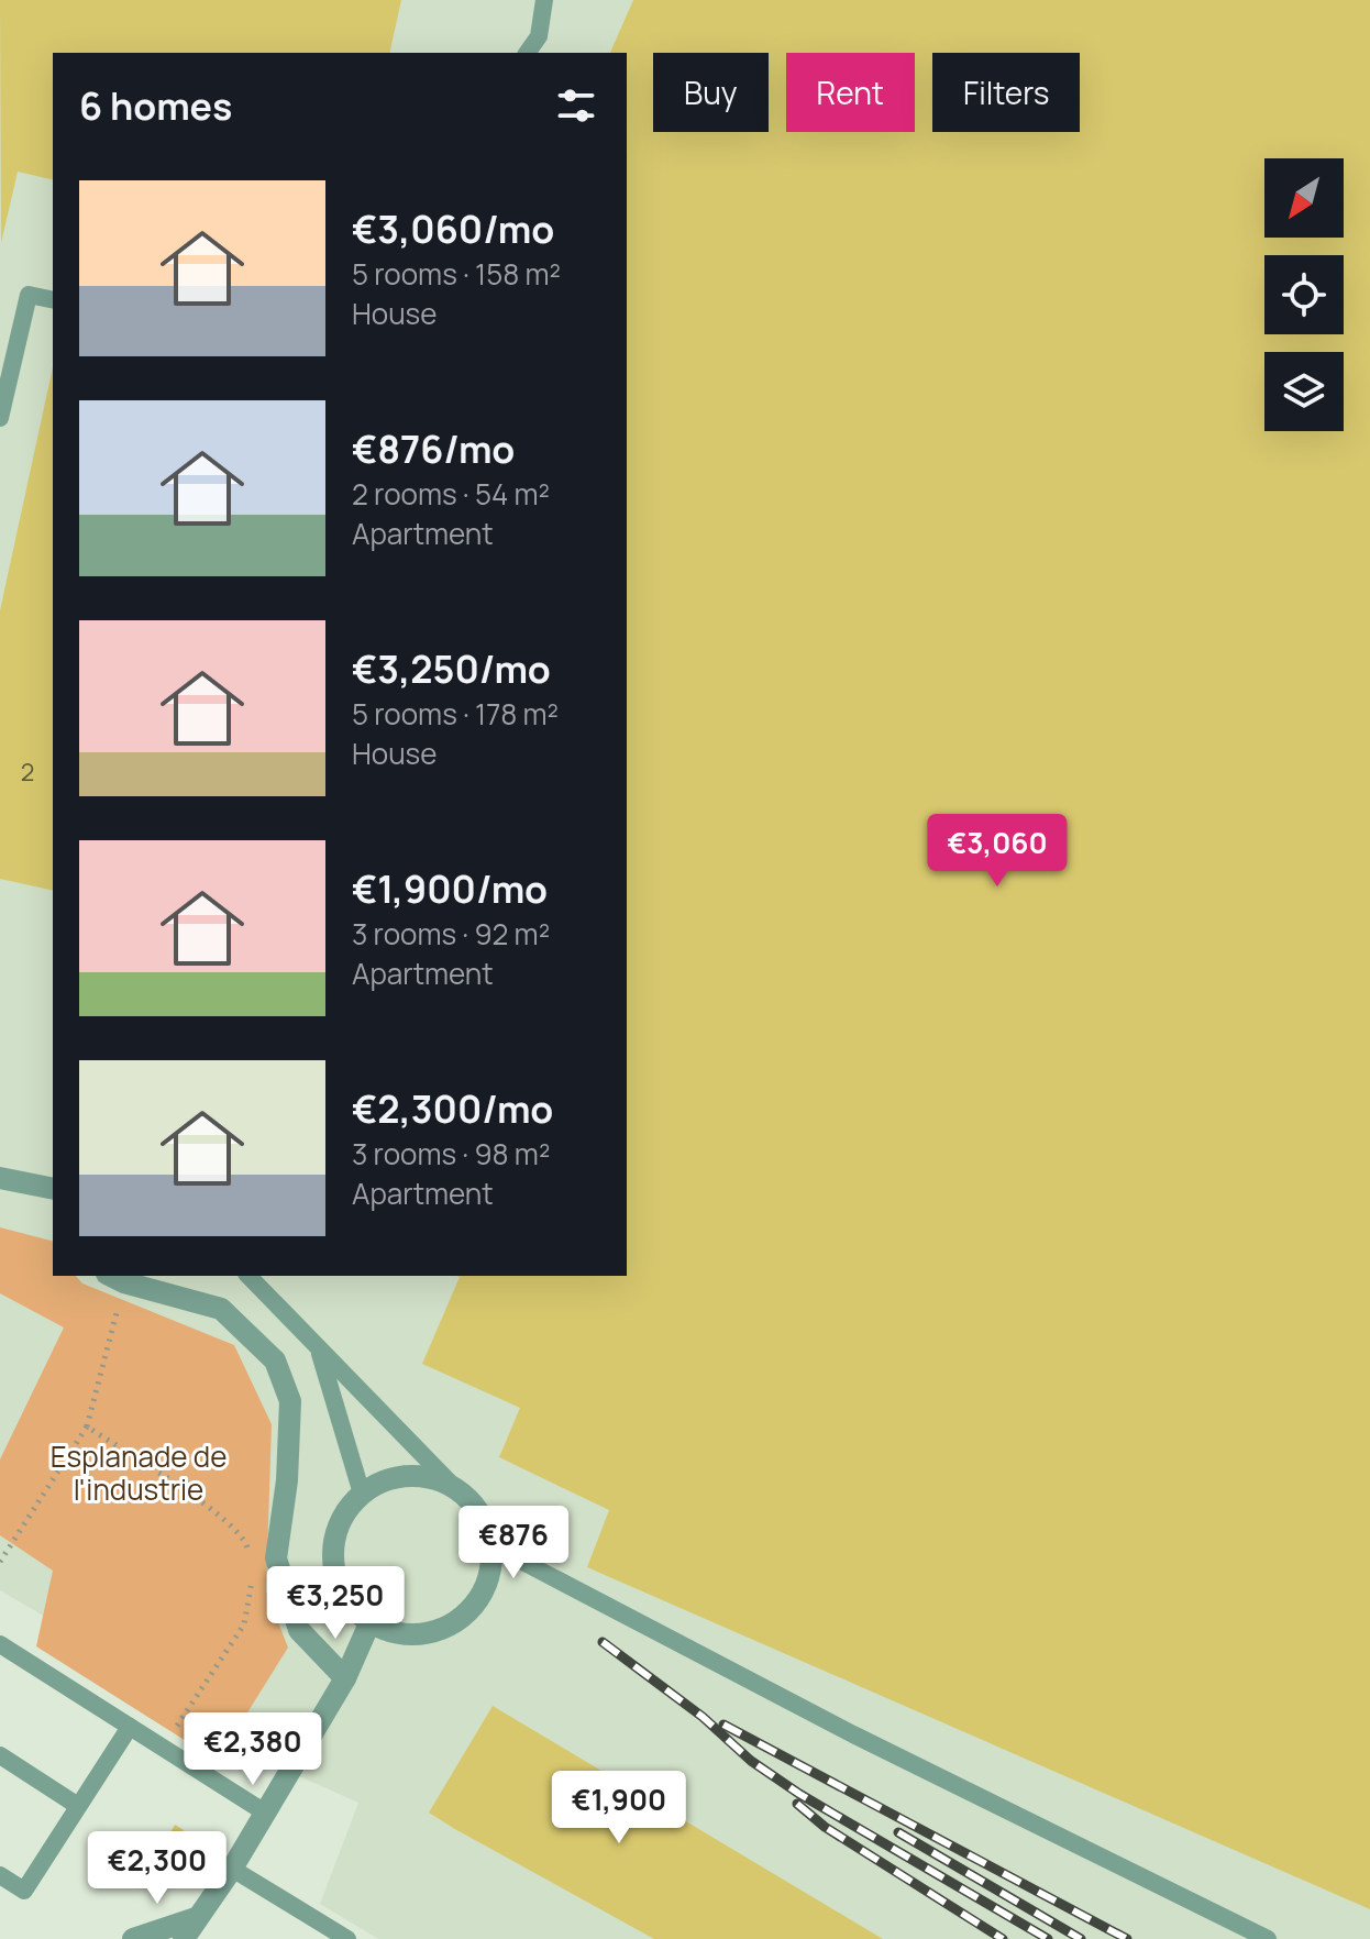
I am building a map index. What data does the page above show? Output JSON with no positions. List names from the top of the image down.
{
  "parks": ["Esplanade de l'industrie"],
  "house_numbers": ["2"],
  "north": "bottom left",
  "page": {
    "chip": ["Buy", "Rent", "Filters"],
    "heading": "6 homes",
    "list": [
      {
        "name": "€3,060/mo",
        "note": "5 rooms · 158 m² · House"
      },
      {
        "name": "€876/mo",
        "note": "2 rooms · 54 m² · Apartment"
      },
      {
        "name": "€3,250/mo",
        "note": "5 rooms · 178 m² · House"
      },
      {
        "name": "€1,900/mo",
        "note": "3 rooms · 92 m² · Apartment"
      },
      {
        "name": "€2,300/mo",
        "note": "3 rooms · 98 m² · Apartment"
      }
    ],
    "price": [
      "€3,060",
      "€876",
      "€3,250",
      "€2,380",
      "€1,900",
      "€2,300"
    ]
  }
}
